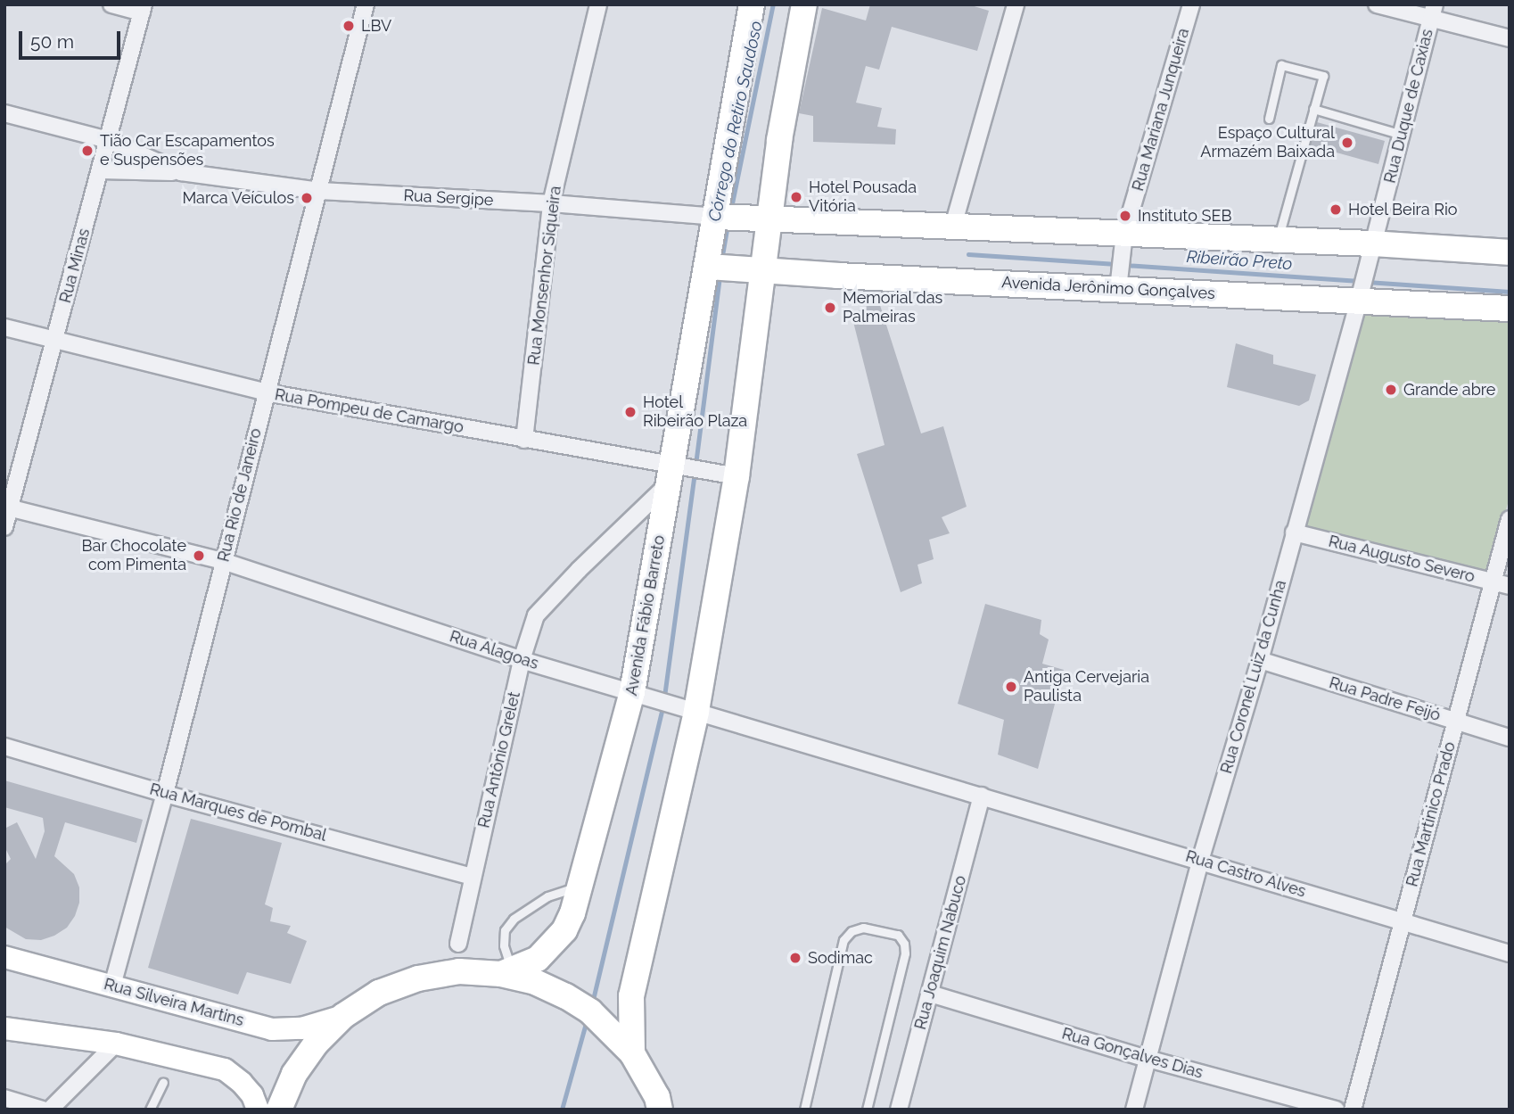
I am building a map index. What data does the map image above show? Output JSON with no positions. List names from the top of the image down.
{
  "streets": {
    "main road": ["Avenida Jerônimo Gonçalves", "Avenida Fábio Barreto", "Rua Silveira Martins"],
    "street": [
      "Rua Duque de Caxias",
      "Rua Mariana Junqueira",
      "Rua Sergipe",
      "Rua Minas",
      "Rua Monsenhor Siqueira",
      "Rua Pompeu de Camargo",
      "Rua Rio de Janeiro",
      "Rua Augusto Severo",
      "Rua Alagoas",
      "Rua Coronel Luiz da Cunha",
      "Rua Padre Feijó",
      "Rua Antônio Grelet",
      "Rua Marques de Pombal",
      "Rua Martinico Prado",
      "Rua Castro Alves",
      "Rua Joaquim Nabuco",
      "Rua Gonçalves Dias"
    ]
  },
  "crossings": [
    ["Rua Duque de Caxias", "Rua Coronel Luiz da Cunha"],
    ["Rua Mariana Junqueira", "Avenida Jerônimo Gonçalves"],
    ["Rua Sergipe", "Rua Minas"],
    ["Rua Sergipe", "Rua Monsenhor Siqueira"],
    ["Rua Sergipe", "Rua Rio de Janeiro"],
    ["Rua Sergipe", "Avenida Fábio Barreto"],
    ["Rua Minas", "Rua Pompeu de Camargo"],
    ["Rua Minas", "Rua Alagoas"],
    ["Rua Monsenhor Siqueira", "Rua Pompeu de Camargo"],
    ["Avenida Jerônimo Gonçalves", "Avenida Fábio Barreto"],
    ["Avenida Jerônimo Gonçalves", "Rua Coronel Luiz da Cunha"],
    ["Rua Pompeu de Camargo", "Rua Rio de Janeiro"],
    ["Rua Pompeu de Camargo", "Avenida Fábio Barreto"],
    ["Rua Pompeu de Camargo", "Rua Antônio Grelet"],
    ["Rua Rio de Janeiro", "Rua Alagoas"],
    ["Rua Rio de Janeiro", "Rua Marques de Pombal"],
    ["Rua Rio de Janeiro", "Rua Silveira Martins"],
    ["Rua Augusto Severo", "Rua Coronel Luiz da Cunha"],
    ["Rua Augusto Severo", "Rua Martinico Prado"],
    ["Avenida Fábio Barreto", "Rua Alagoas"],
    ["Avenida Fábio Barreto", "Rua Antônio Grelet"],
    ["Rua Alagoas", "Rua Antônio Grelet"],
    ["Rua Alagoas", "Rua Castro Alves"],
    ["Rua Alagoas", "Rua Joaquim Nabuco"],
    ["Rua Coronel Luiz da Cunha", "Rua Padre Feijó"],
    ["Rua Coronel Luiz da Cunha", "Rua Castro Alves"],
    ["Rua Coronel Luiz da Cunha", "Rua Gonçalves Dias"],
    ["Rua Padre Feijó", "Rua Martinico Prado"],
    ["Rua Antônio Grelet", "Rua Marques de Pombal"],
    ["Rua Martinico Prado", "Rua Castro Alves"],
    ["Rua Castro Alves", "Rua Joaquim Nabuco"],
    ["Rua Joaquim Nabuco", "Rua Gonçalves Dias"]
  ],
  "water": ["Córrego do Retiro Saudoso", "Ribeirão Preto"],
  "places": [
    "LBV",
    "Espaço Cultural Armazém Baixada",
    "Tião Car Escapamentos e Suspensões",
    "Hotel Pousada Vitória",
    "Marca Veículos",
    "Hotel Beira Rio",
    "Instituto SEB",
    "Memorial das Palmeiras",
    "Grande abre",
    "Hotel Ribeirão Plaza",
    "Bar Chocolate com Pimenta",
    "Antiga Cervejaria Paulista",
    "Sodimac"
  ],
  "scale_bar": "50 m"
}
